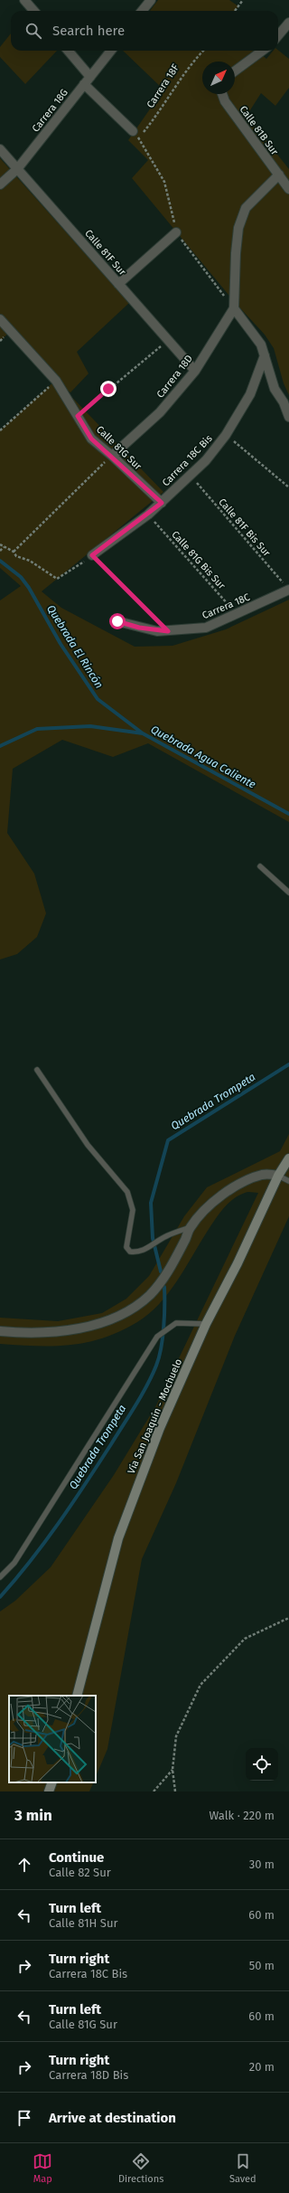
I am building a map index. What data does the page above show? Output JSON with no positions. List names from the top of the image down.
{
  "streets": {
    "street": [
      "Carrera 18G",
      "Calle 81B Sur",
      "Calle 81F Sur",
      "Carrera 18D",
      "Calle 81G Sur",
      "Carrera 18C Bis",
      "Carrera 18C",
      "Vía San Joaquín - Mochuelo"
    ],
    "path": ["Carrera 18F", "Calle 81F Bis Sur", "Calle 81G Bis Sur"]
  },
  "crossings": [
    ["Carrera 18G", "Calle 81F Sur"],
    ["Calle 81F Sur", "Carrera 18D"],
    ["Carrera 18D", "Calle 81G Sur"],
    ["Calle 81G Sur", "Carrera 18C Bis"],
    ["Carrera 18C Bis", "Calle 81F Bis Sur"],
    ["Carrera 18C Bis", "Calle 81G Bis Sur"],
    ["Calle 81F Bis Sur", "Carrera 18C"],
    ["Calle 81G Bis Sur", "Carrera 18C"]
  ],
  "water": ["Quebrada El Rincón", "Quebrada Agua Caliente", "Quebrada Trompeta"],
  "north": "top right",
  "page": {
    "search": "Search here",
    "heading": ["3 min", "Walk · 220 m"],
    "list": [
      ["Continue", "Calle 82 Sur", "30 m"],
      ["Turn left", "Calle 81H Sur", "60 m"],
      ["Turn right", "Carrera 18C Bis", "50 m"],
      ["Turn left", "Calle 81G Sur", "60 m"],
      ["Turn right", "Carrera 18D Bis", "20 m"],
      "Arrive at destination"
    ],
    "nav": ["Map", "Directions", "Saved"]
  }
}
